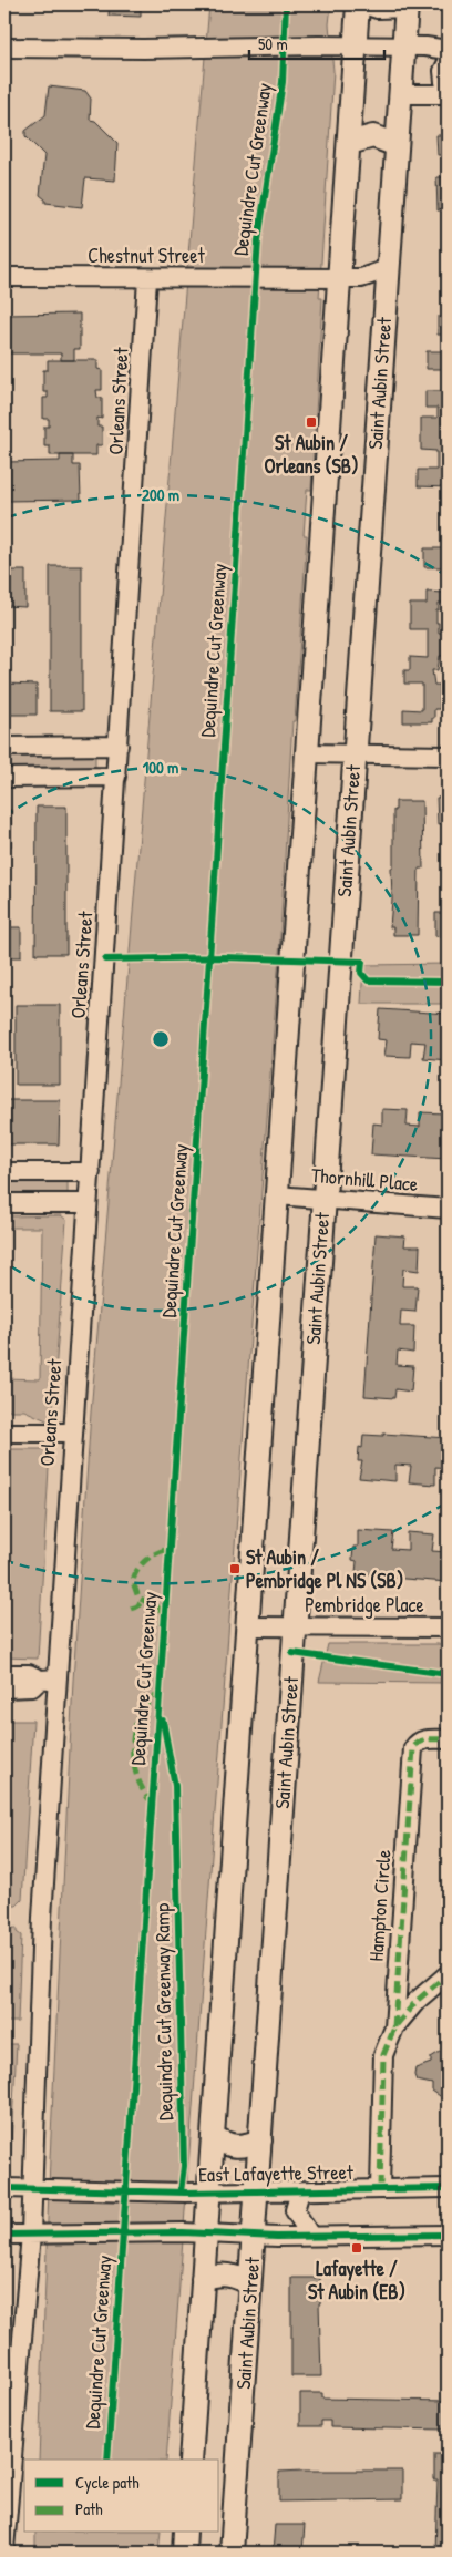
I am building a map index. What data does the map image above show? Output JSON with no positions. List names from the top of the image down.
{
  "streets": {
    "main road": ["Saint Aubin Street"],
    "street": [
      "Chestnut Street",
      "Orleans Street",
      "Thornhill Place",
      "Pembridge Place",
      "Hampton Circle",
      "East Lafayette Street"
    ],
    "cycle path": ["Dequindre Cut Greenway"]
  },
  "crossings": [
    ["Chestnut Street", "Saint Aubin Street"],
    ["Chestnut Street", "Orleans Street"],
    ["Saint Aubin Street", "Thornhill Place"],
    ["Saint Aubin Street", "Pembridge Place"],
    ["Saint Aubin Street", "East Lafayette Street"],
    ["Orleans Street", "East Lafayette Street"]
  ],
  "places": {
    "transit": ["St Aubin / Orleans (SB)", "St Aubin / Pembridge Pl NS (SB)", "Lafayette / St Aubin (EB)"]
  },
  "legend": ["Cycle path", "Path"],
  "scale_bar": "50 m",
  "rings": ["200 m", "100 m"]
}
